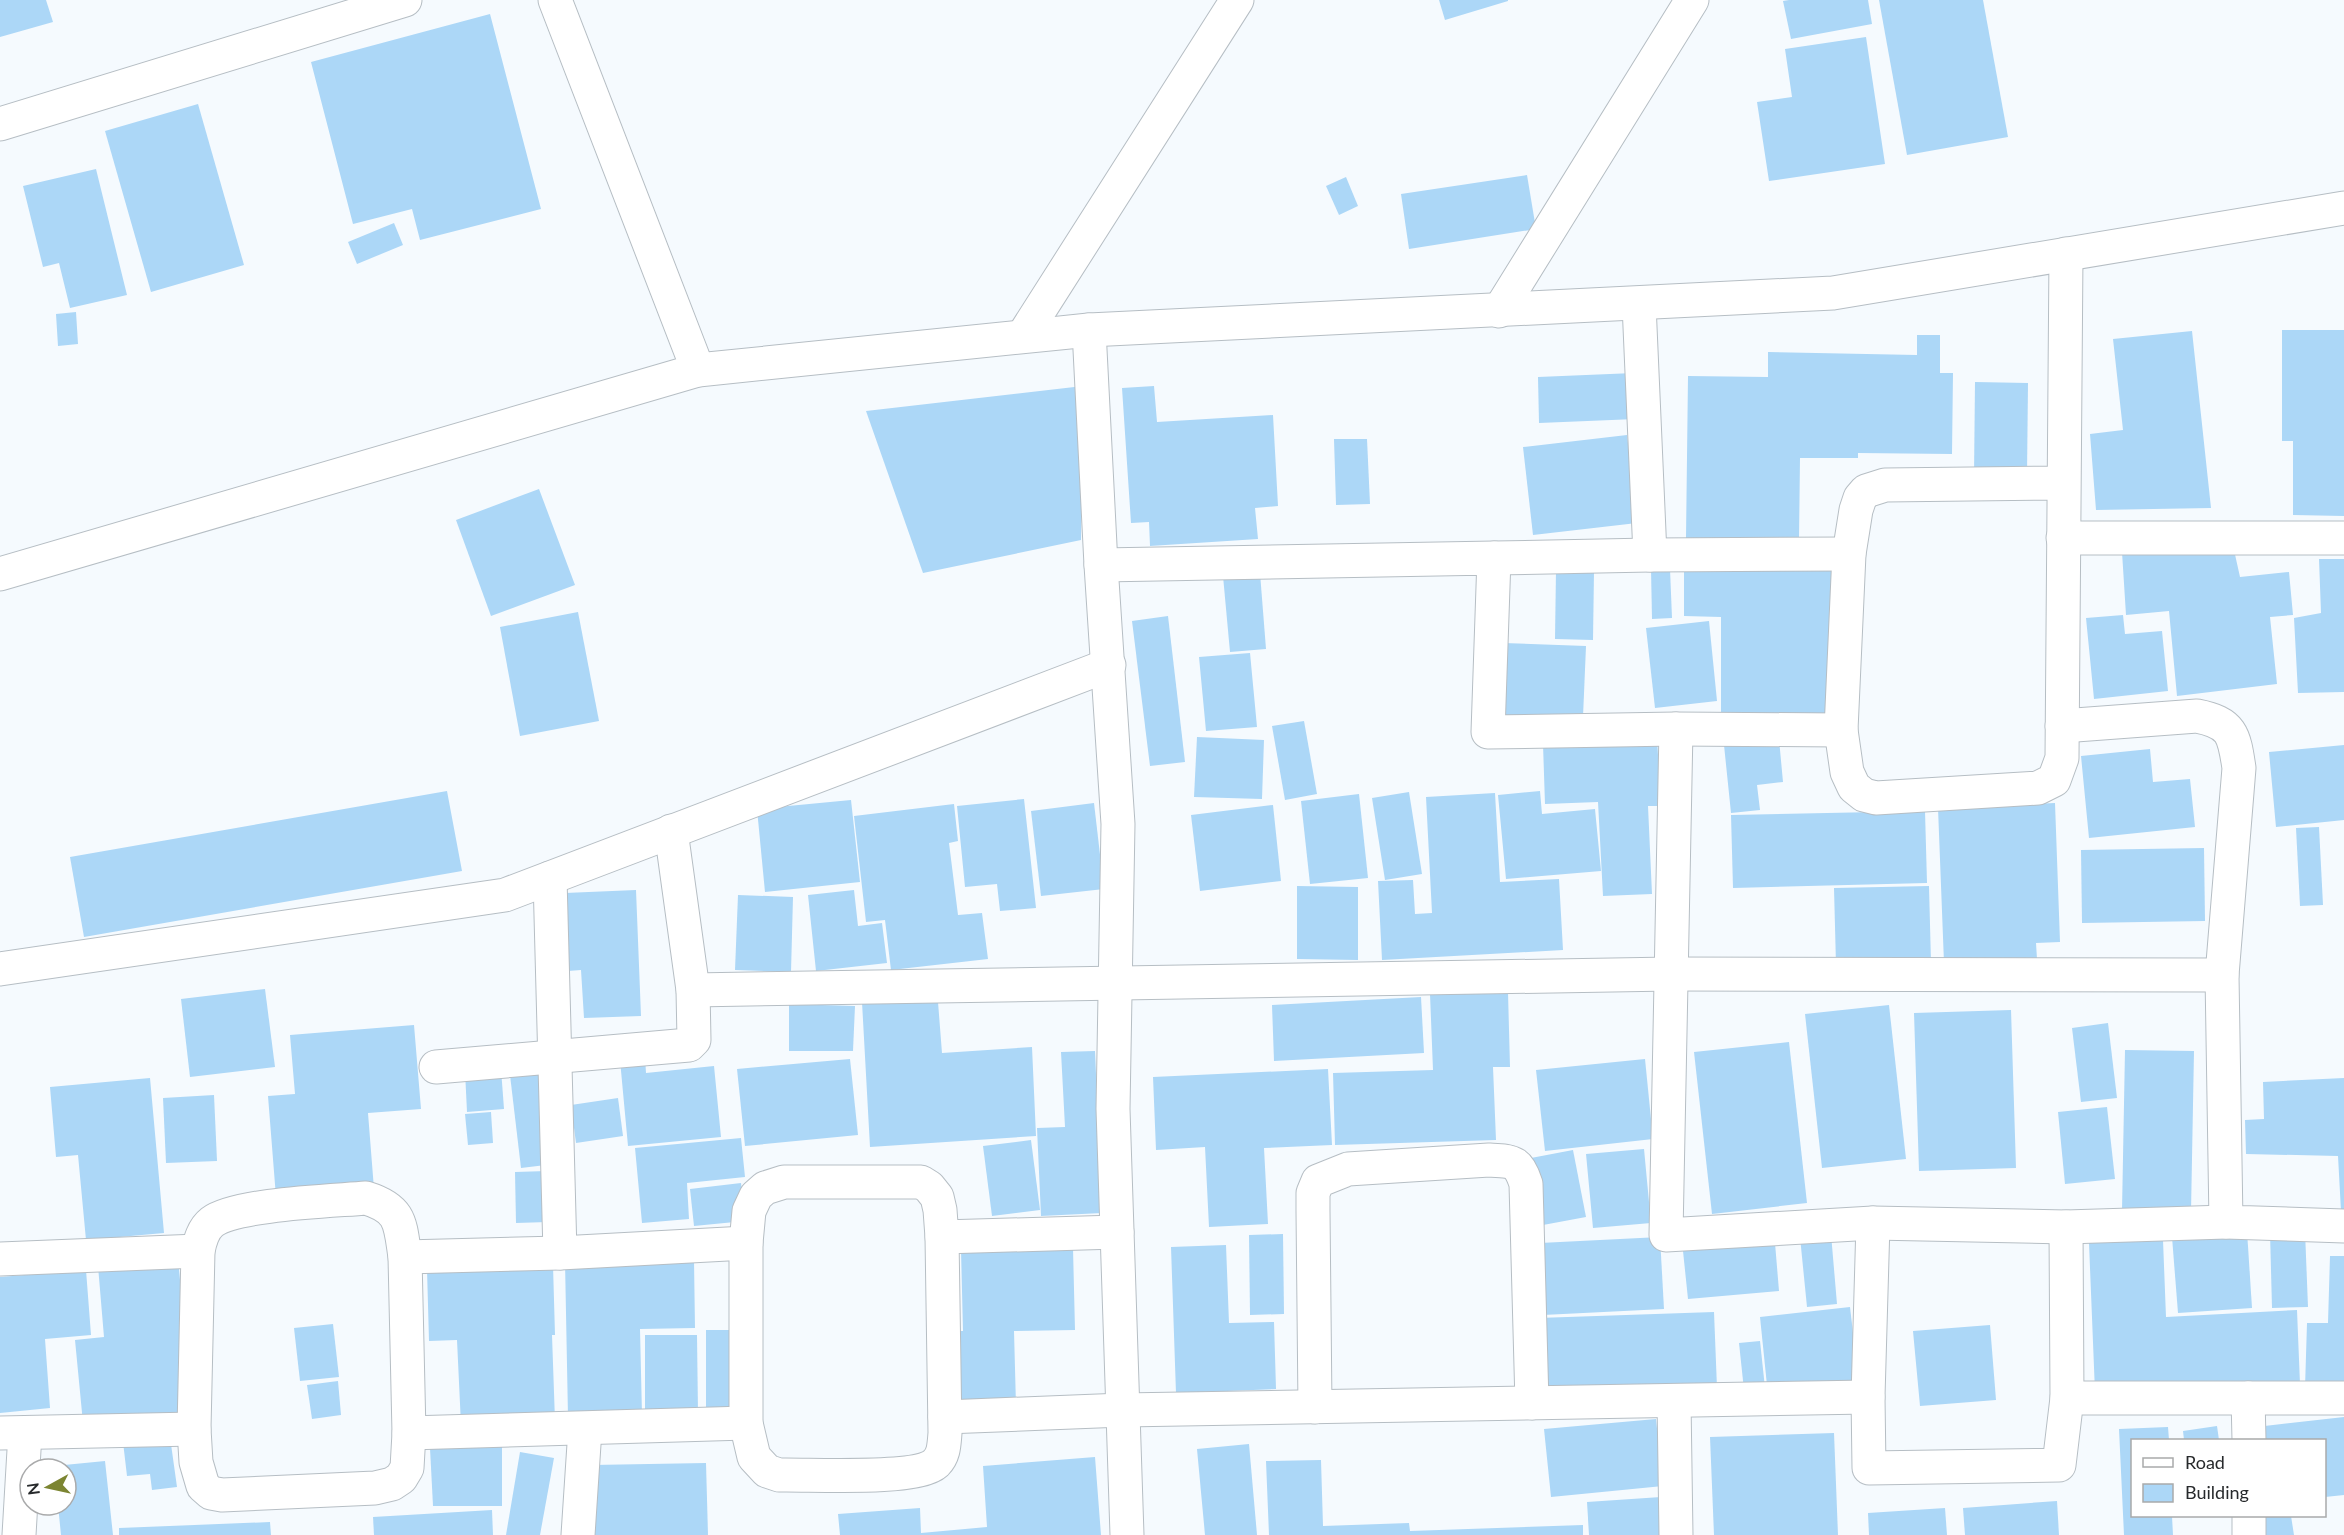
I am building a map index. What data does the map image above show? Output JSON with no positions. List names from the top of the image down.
{
  "legend": ["Road", "Building"],
  "north": "left"
}
